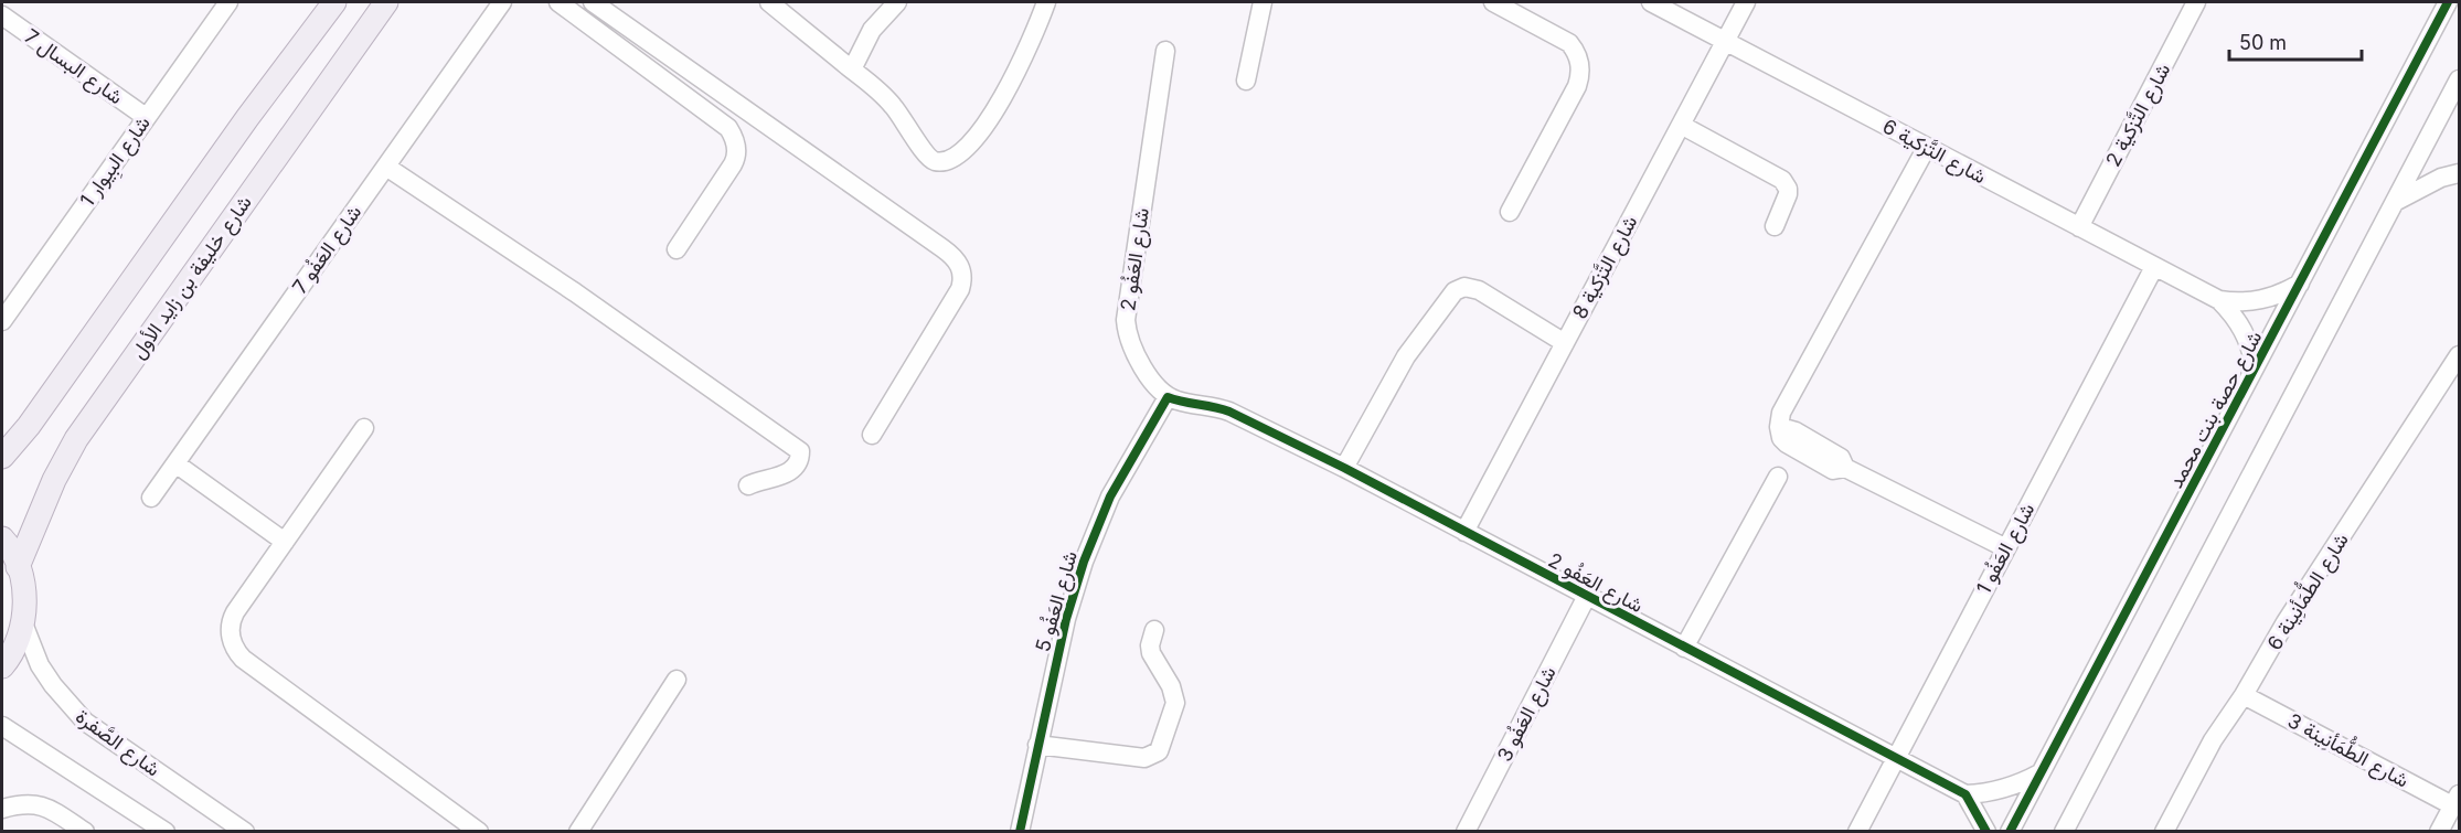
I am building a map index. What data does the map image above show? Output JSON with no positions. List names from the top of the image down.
{
  "streets": {
    "main road": ["شارع خليفة بن زايد الأول"],
    "street": [
      "شارع البسال 7",
      "شارع التَّزكية 2",
      "شارع التَّزكية 6",
      "شارع البِيوار 1",
      "شارع العَفُو 7",
      "شارع العَفُو 2",
      "شارع التَّزكية 8",
      "شارع حصة بنت محمد",
      "شارع العَفُو 1",
      "شارع الطُّمَأنِينة 6",
      "شارع العَفُو 5",
      "شارع العَفُو 3",
      "شارع الصَّفرة",
      "شارع الطُّمَأنِينة 3"
    ]
  },
  "crossings": [
    ["شارع البسال 7", "شارع البِيوار 1"],
    ["شارع التَّزكية 2", "شارع التَّزكية 6"],
    ["شارع التَّزكية 6", "شارع التَّزكية 8"],
    ["شارع التَّزكية 6", "شارع حصة بنت محمد"],
    ["شارع التَّزكية 6", "شارع العَفُو 1"],
    ["شارع العَفُو 2", "شارع التَّزكية 8"],
    ["شارع العَفُو 2", "شارع العَفُو 1"],
    ["شارع العَفُو 2", "شارع العَفُو 5"],
    ["شارع العَفُو 2", "شارع العَفُو 3"],
    ["شارع الطُّمَأنِينة 6", "شارع الطُّمَأنِينة 3"]
  ],
  "scale_bar": "50 m"
}
